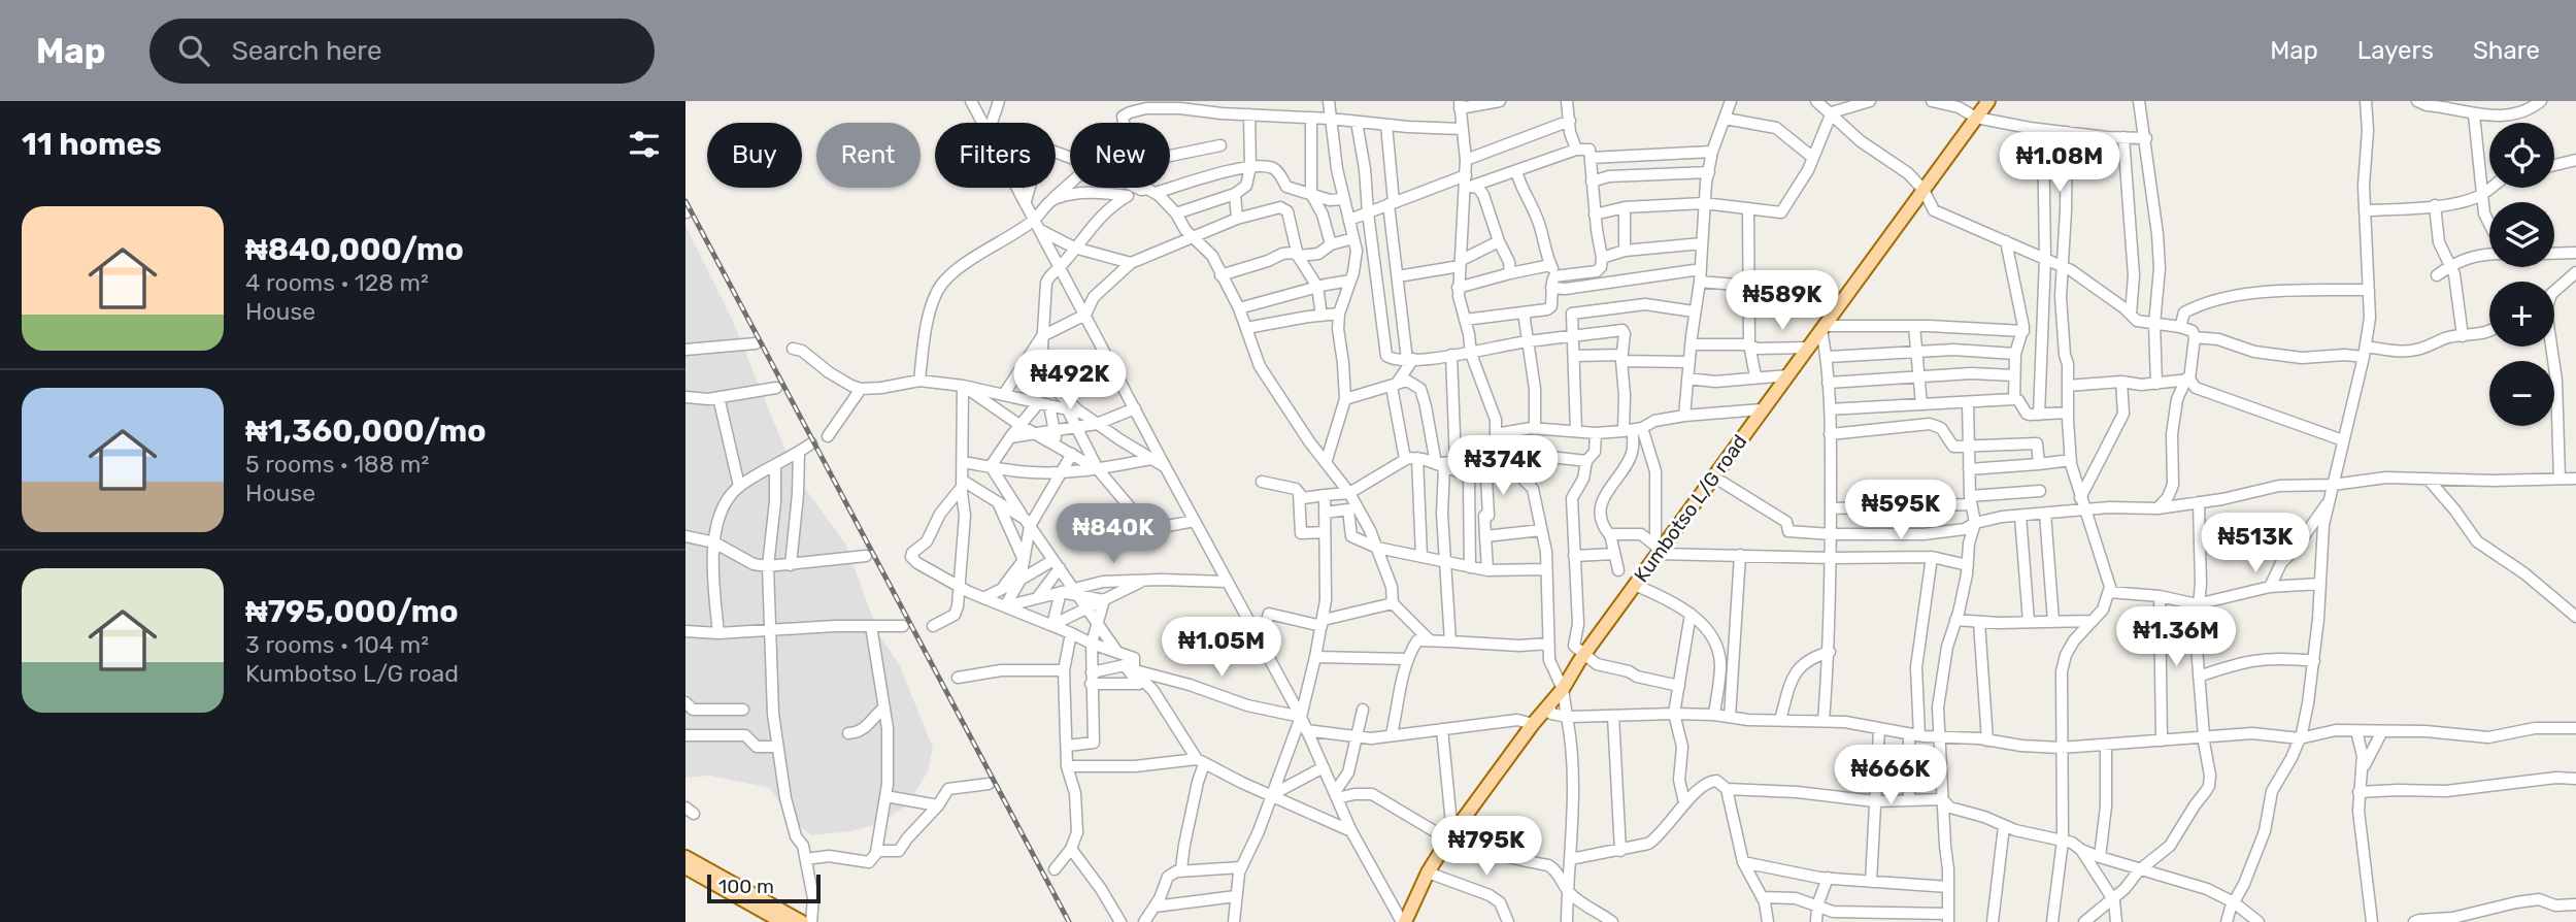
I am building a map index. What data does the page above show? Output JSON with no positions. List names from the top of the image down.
{
  "streets": {
    "main road": ["Kumbotso L/G road"]
  },
  "scale_bar": "100 m",
  "page": {
    "header": "Map",
    "search": "Search here",
    "nav": ["Map", "Layers", "Share"],
    "heading": "11 homes",
    "map_buttons": ["+", "−"],
    "chip": [
      "Buy",
      "Rent",
      "Filters",
      "New"
    ],
    "price": [
      "₦1.08M",
      "₦589K",
      "₦492K",
      "₦374K",
      "₦595K",
      "₦840K",
      "₦513K",
      "₦1.36M",
      "₦1.05M",
      "₦666K",
      "₦795K"
    ],
    "list": [
      {
        "name": "₦840,000/mo",
        "note": "4 rooms · 128 m² · House"
      },
      {
        "name": "₦1,360,000/mo",
        "note": "5 rooms · 188 m² · House"
      },
      {
        "name": "₦795,000/mo",
        "note": "3 rooms · 104 m² · Kumbotso L/G road"
      }
    ],
    "scale": "100 m"
  }
}
